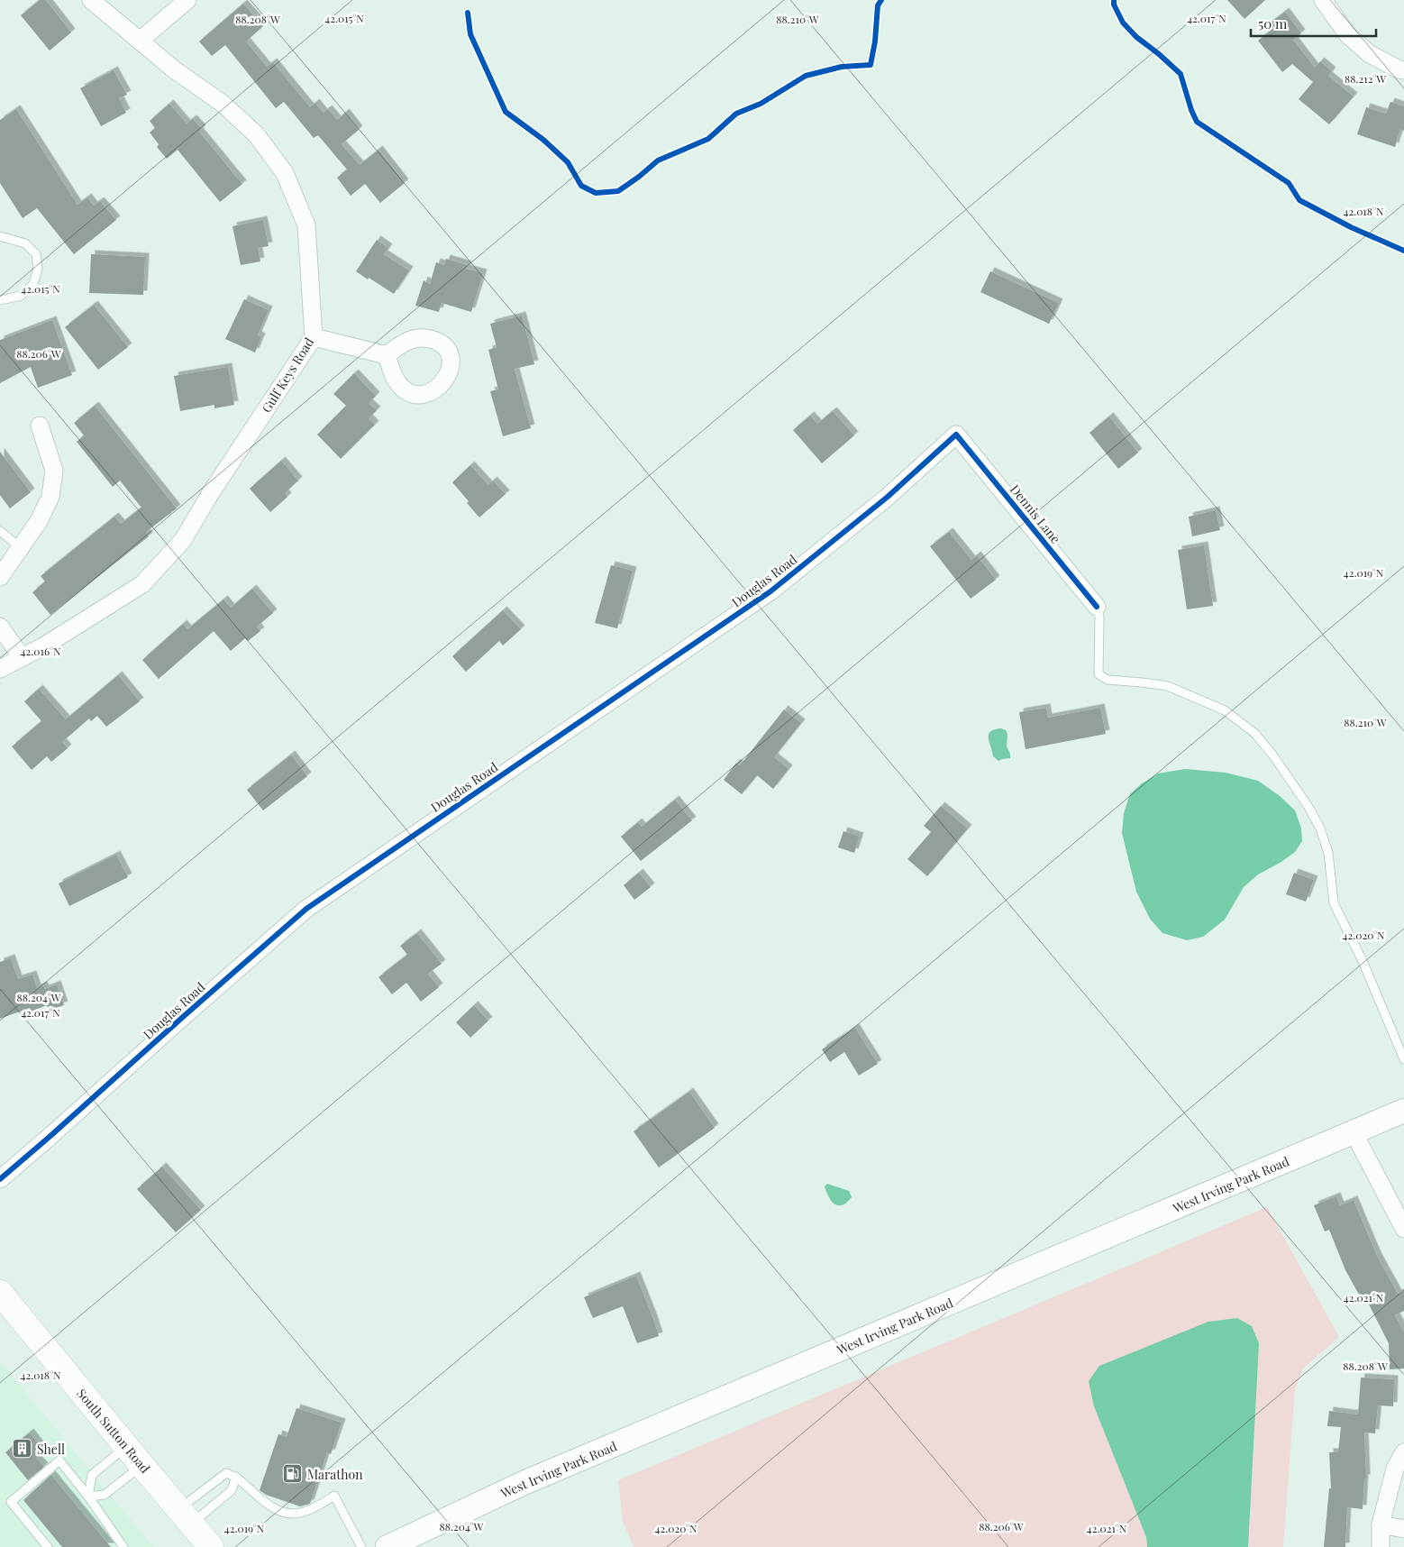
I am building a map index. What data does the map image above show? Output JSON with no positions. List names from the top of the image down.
{
  "streets": {
    "main road": ["West Irving Park Road", "South Sutton Road"],
    "street": ["Gulf Keys Road", "Dennis Lane", "Douglas Road"]
  },
  "crossings": [
    ["Dennis Lane", "Douglas Road"]
  ],
  "places": {
    "building": ["Shell"],
    "fuel station": ["Marathon"]
  },
  "scale_bar": "50 m",
  "coordinates": [
    "42.015°N",
    "42.017°N",
    "88.208°W",
    "88.210°W",
    "88.212°W",
    "42.018°N",
    "88.206°W",
    "42.019°N",
    "42.016°N",
    "42.020°N",
    "88.204°W",
    "42.021°N"
  ]
}
